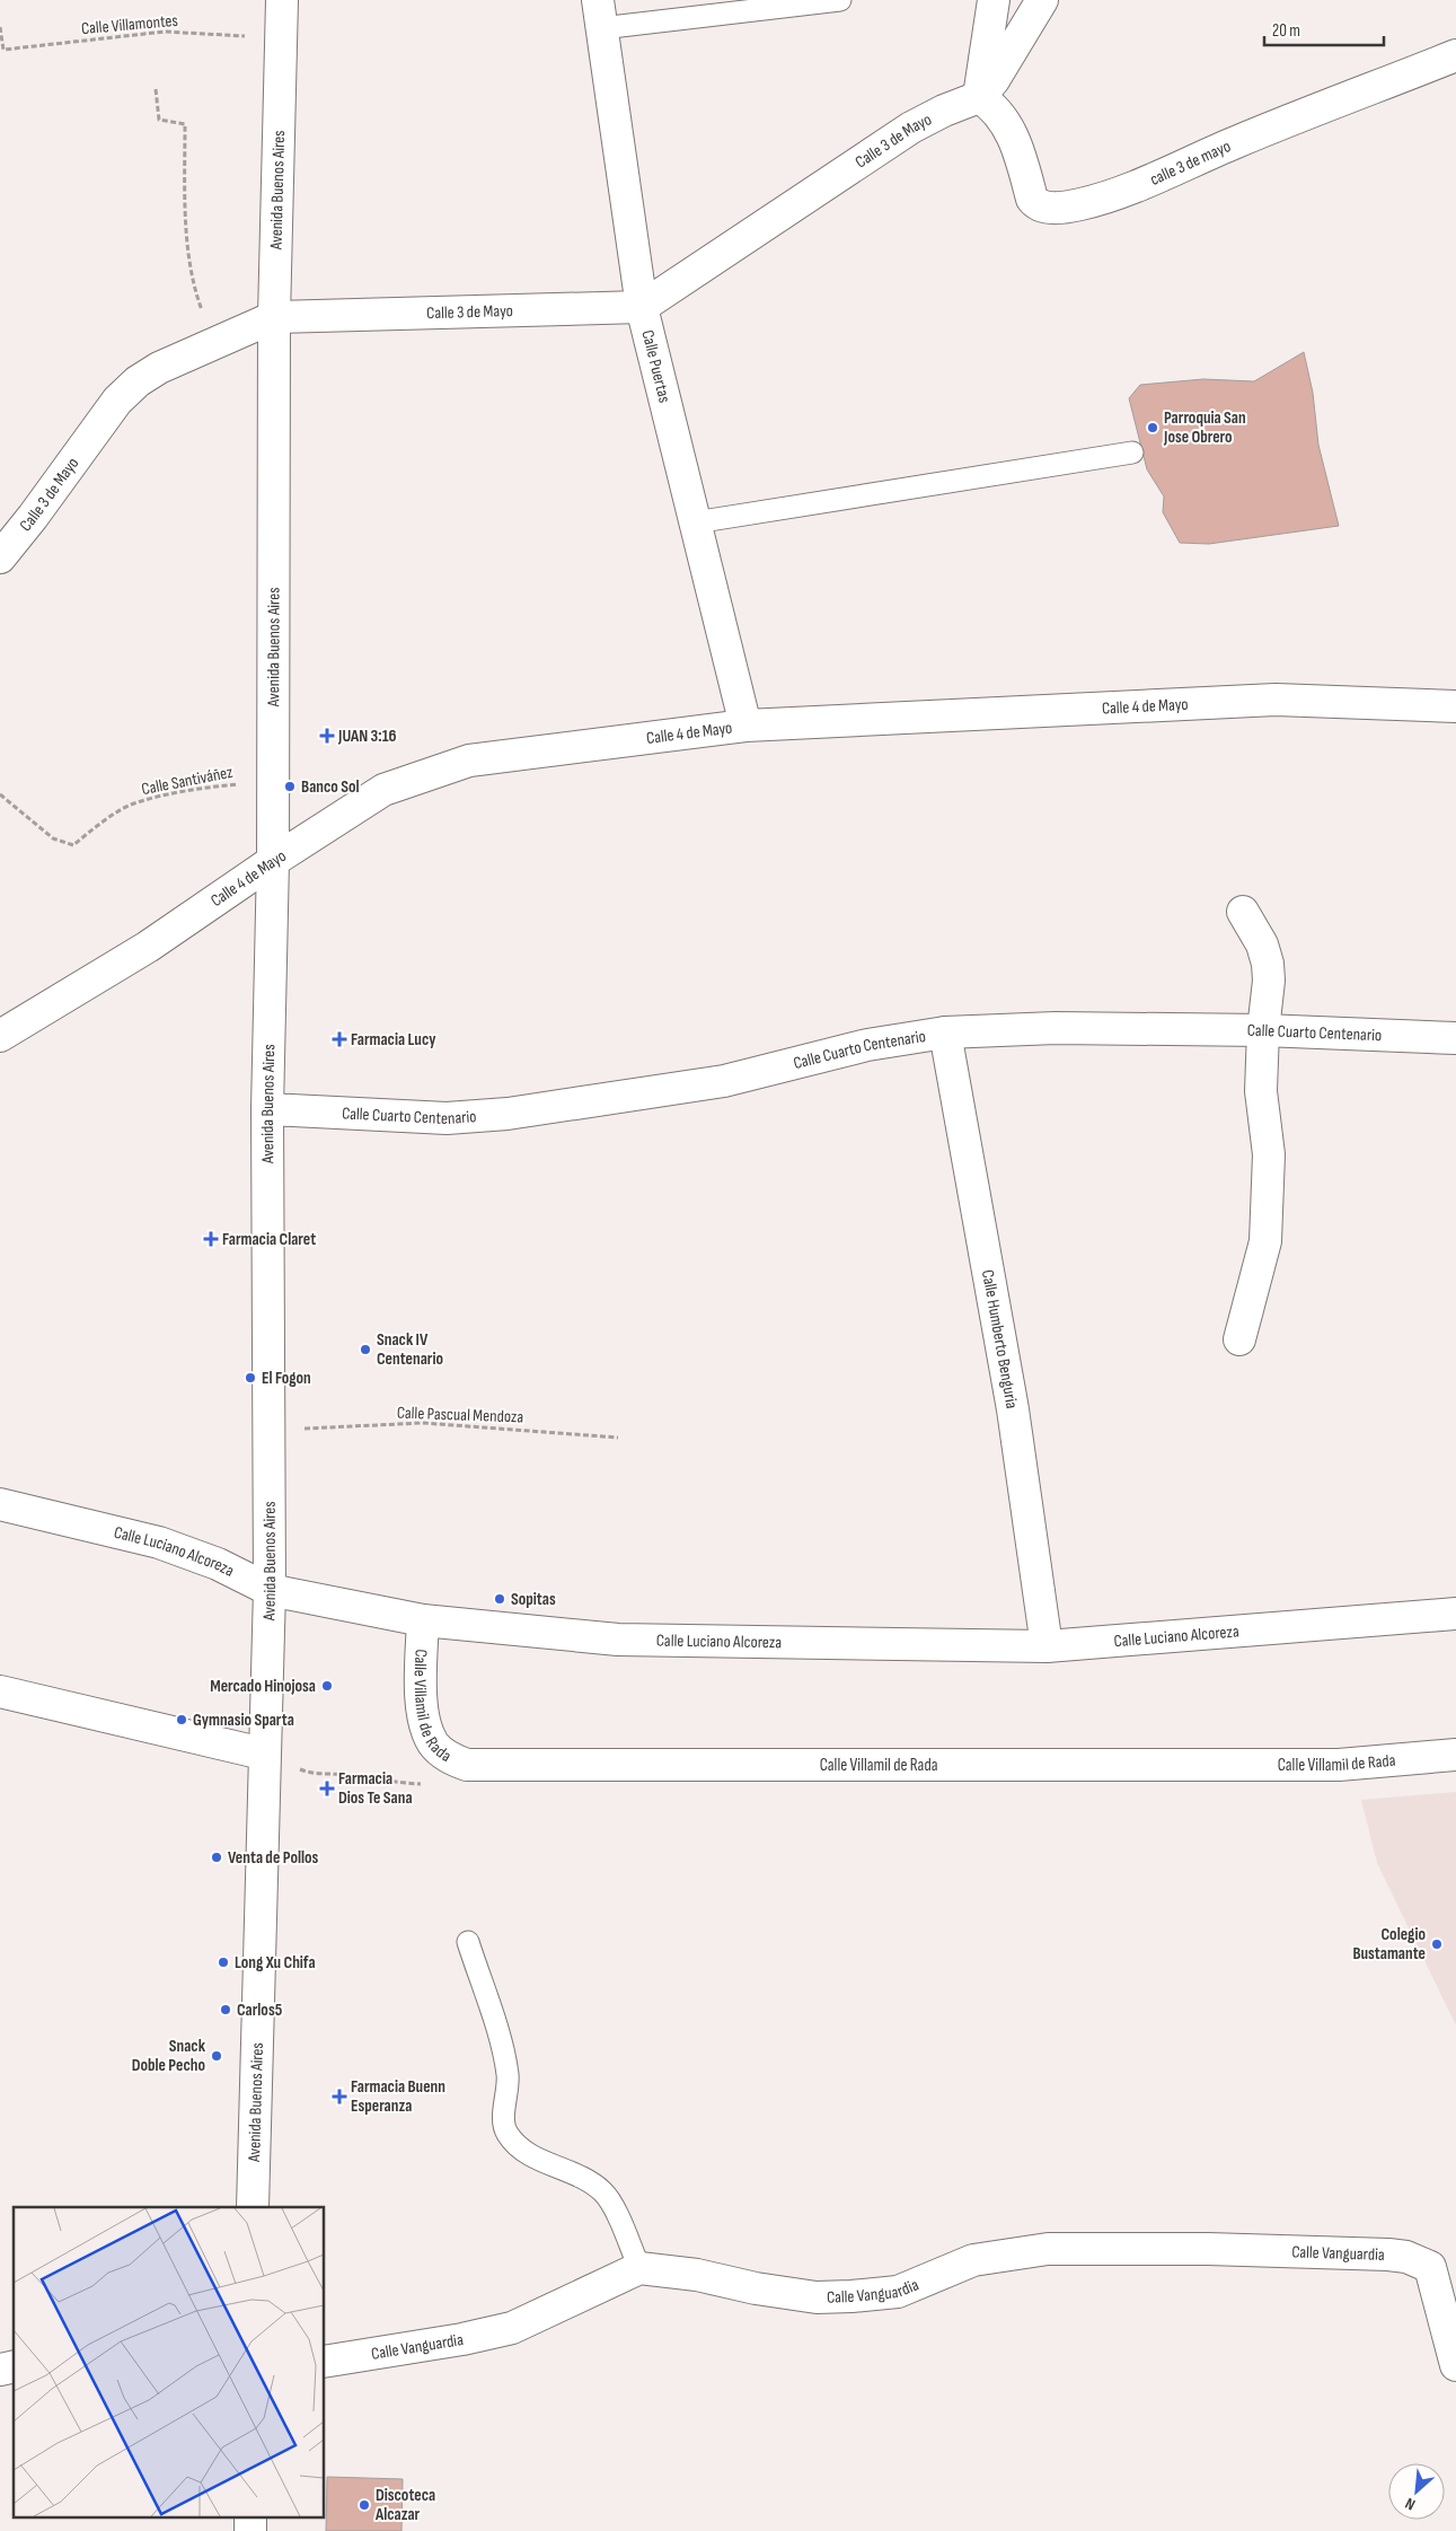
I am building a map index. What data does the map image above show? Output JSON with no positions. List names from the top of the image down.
{
  "streets": {
    "street": [
      "Calle 3 de Mayo",
      "calle 3 de mayo",
      "Avenida Buenos Aires",
      "Calle Puertas",
      "Calle 4 de Mayo",
      "Calle Cuarto Centenario",
      "Calle Humberto Benguria",
      "Calle Luciano Alcoreza",
      "Calle Villamil de Rada",
      "Calle Vanguardia"
    ],
    "path": ["Calle Villamontes", "Calle Santiváñez", "Calle Pascual Mendoza"]
  },
  "crossings": [
    ["Calle Villamontes", "Avenida Buenos Aires"],
    ["Calle 3 de Mayo", "calle 3 de mayo"],
    ["Calle 3 de Mayo", "Avenida Buenos Aires"],
    ["Calle 3 de Mayo", "Calle Puertas"],
    ["Avenida Buenos Aires", "Calle 4 de Mayo"],
    ["Avenida Buenos Aires", "Calle Santiváñez"],
    ["Avenida Buenos Aires", "Calle Cuarto Centenario"],
    ["Avenida Buenos Aires", "Calle Pascual Mendoza"],
    ["Avenida Buenos Aires", "Calle Luciano Alcoreza"],
    ["Calle Puertas", "Calle 4 de Mayo"],
    ["Calle Cuarto Centenario", "Calle Humberto Benguria"],
    ["Calle Humberto Benguria", "Calle Luciano Alcoreza"],
    ["Calle Luciano Alcoreza", "Calle Villamil de Rada"]
  ],
  "places": {
    "other": [
      "Parroquia San Jose Obrero",
      "Banco Sol",
      "Snack IV Centenario",
      "El Fogon",
      "Sopitas",
      "Mercado Hinojosa",
      "Gymnasio Sparta",
      "Venta de Pollos",
      "Colegio Bustamante",
      "Long Xu Chifa",
      "Carlos5",
      "Snack Doble Pecho",
      "Discoteca Alcazar"
    ],
    "health": [
      "JUAN 3:16",
      "Farmacia Lucy",
      "Farmacia Claret",
      "Farmacia Dios Te Sana",
      "Farmacia Buenn Esperanza"
    ]
  },
  "scale_bar": "20 m",
  "north": "bottom left"
}
